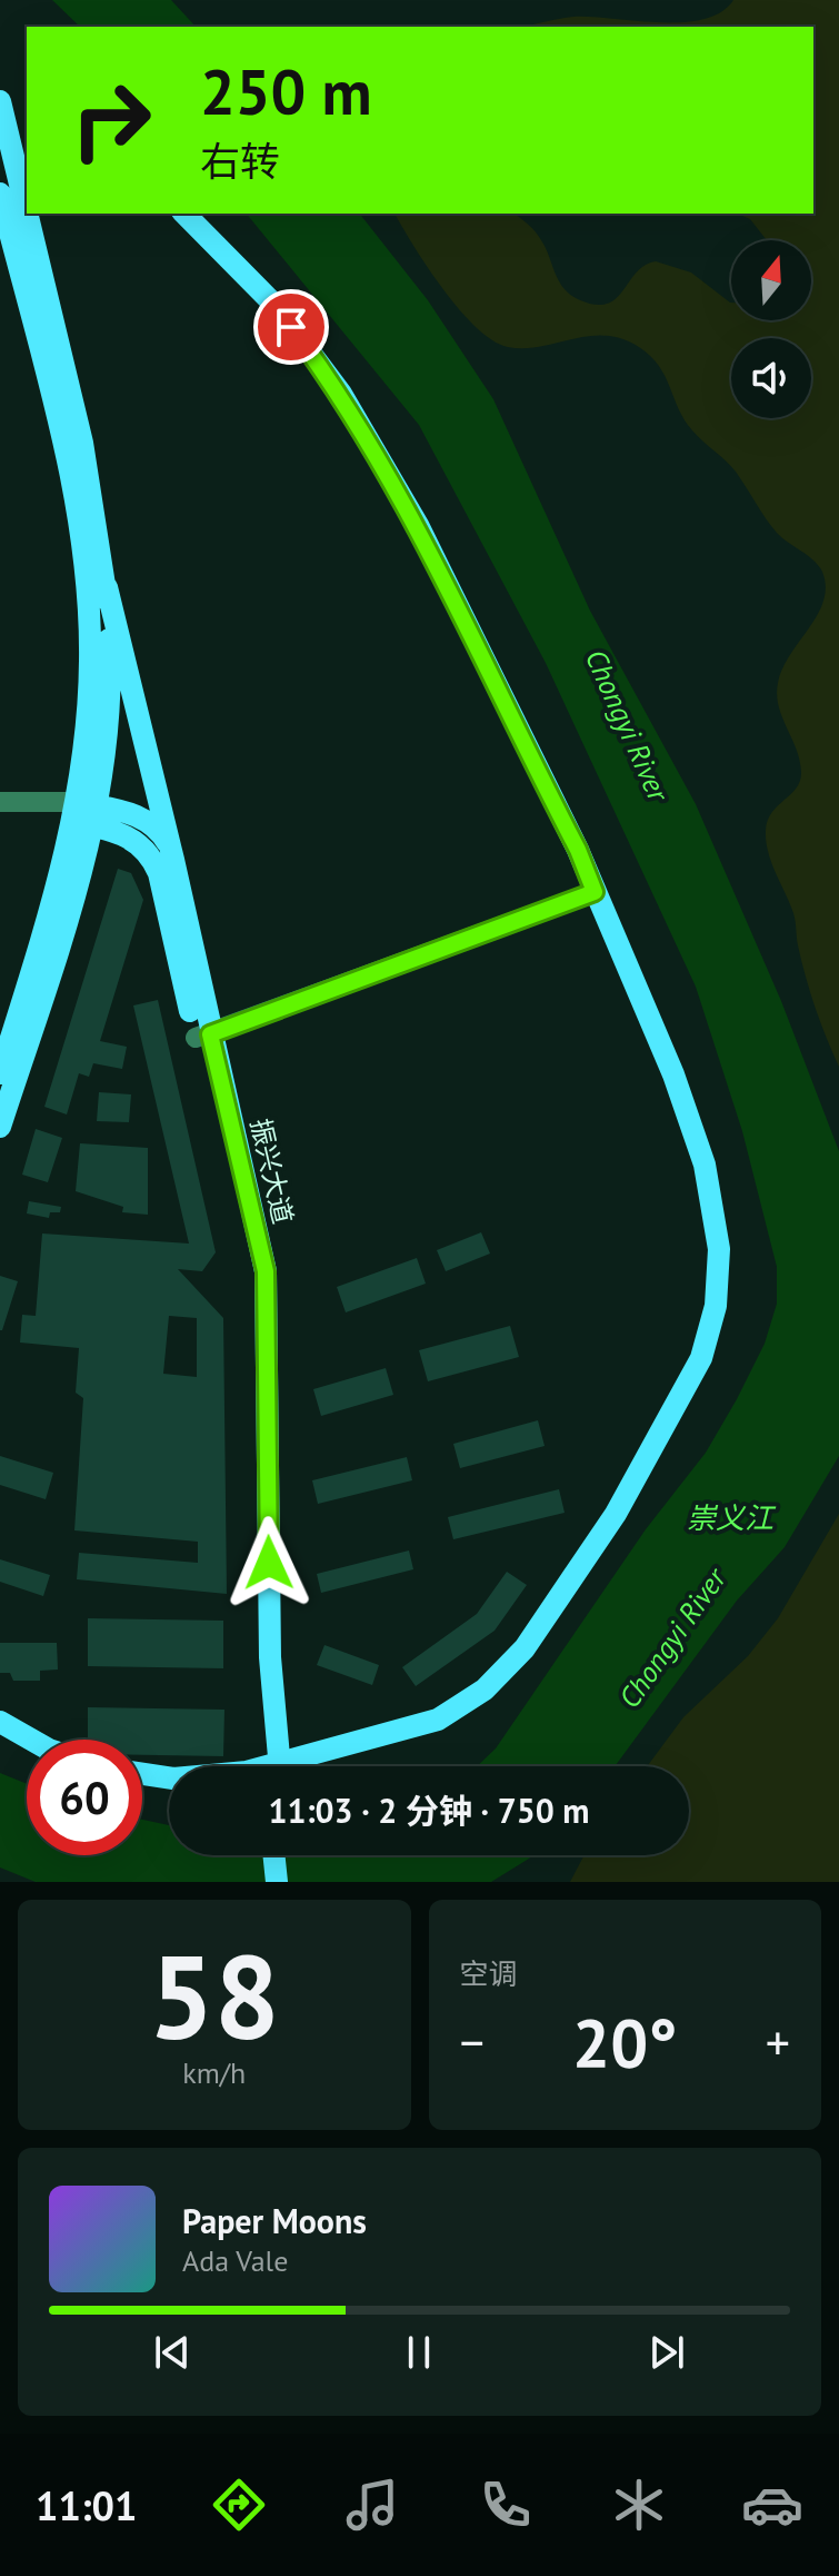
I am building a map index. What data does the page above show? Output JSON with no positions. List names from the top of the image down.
{
  "streets": {
    "main road": ["振兴大道"]
  },
  "water": ["Chongyi River", "崇义江"],
  "north": "top",
  "page": {
    "turn": ["250 m", "右转"],
    "limit": "60",
    "trip": "11:03 · 2 分钟 · 750 m",
    "tile": [
      ["58", "km/h"],
      "空调"
    ],
    "heat": ["−", "20°", "+"],
    "song": ["Paper Moons", "Ada Vale"],
    "tabs": "11:01"
  }
}
